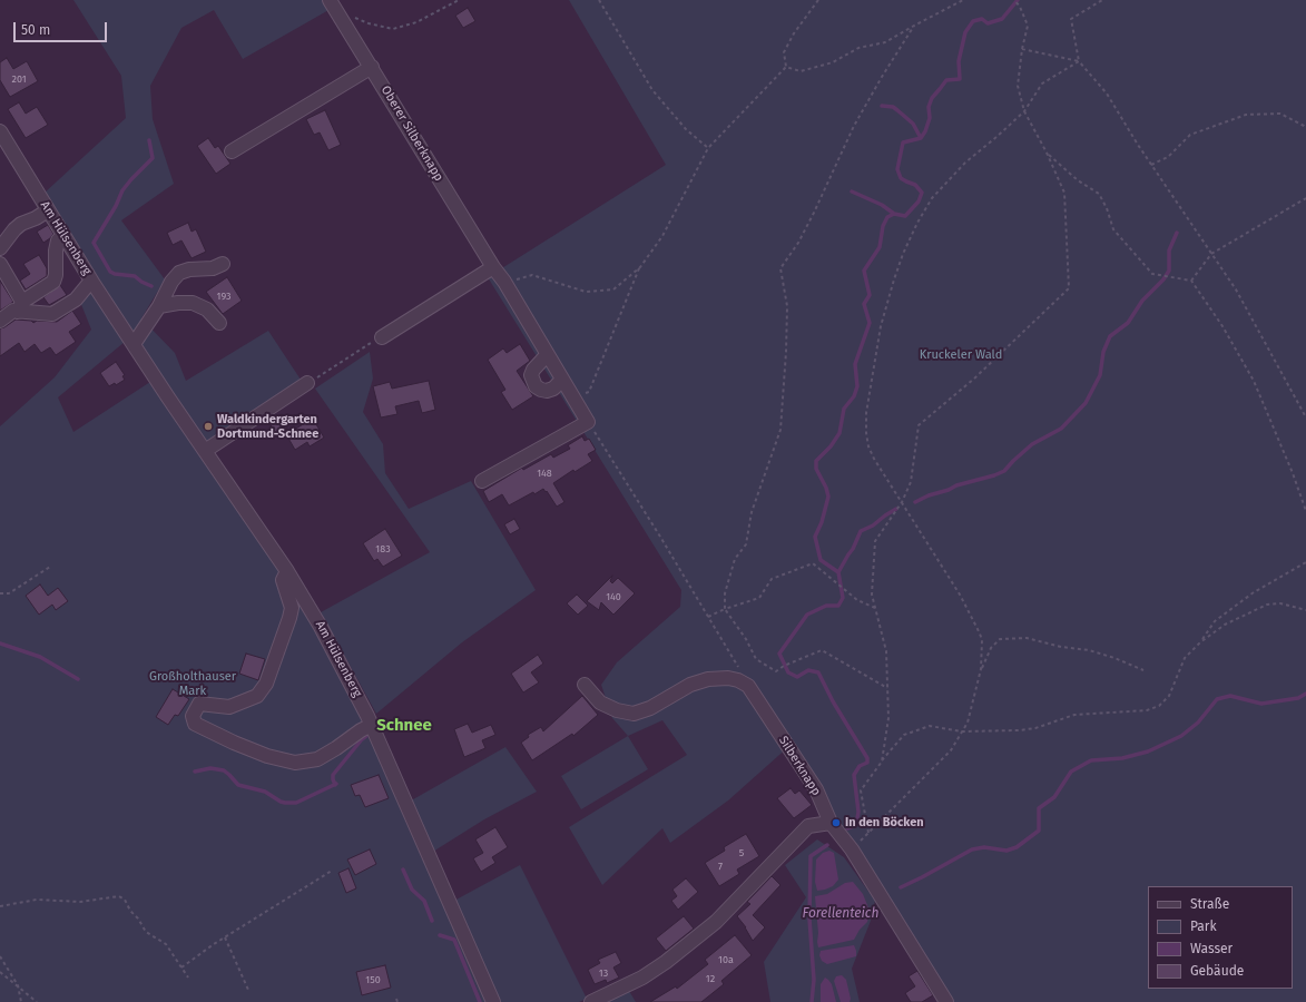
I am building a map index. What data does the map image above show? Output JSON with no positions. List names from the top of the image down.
{
  "streets": {
    "street": ["Oberer Silberknapp", "Am Hülsenberg", "Silberknapp"]
  },
  "districts": ["Schnee"],
  "water": ["Forellenteich"],
  "parks": ["Kruckeler Wald", "Großholthauser Mark"],
  "places": ["Waldkindergarten Dortmund-Schnee", "In den Böcken"],
  "house_numbers": [
    "201",
    "193",
    "148",
    "183",
    "140",
    "5",
    "7",
    "10a",
    "13",
    "12",
    "150"
  ],
  "legend": [
    "Straße",
    "Park",
    "Wasser",
    "Gebäude"
  ],
  "scale_bar": "50 m"
}
